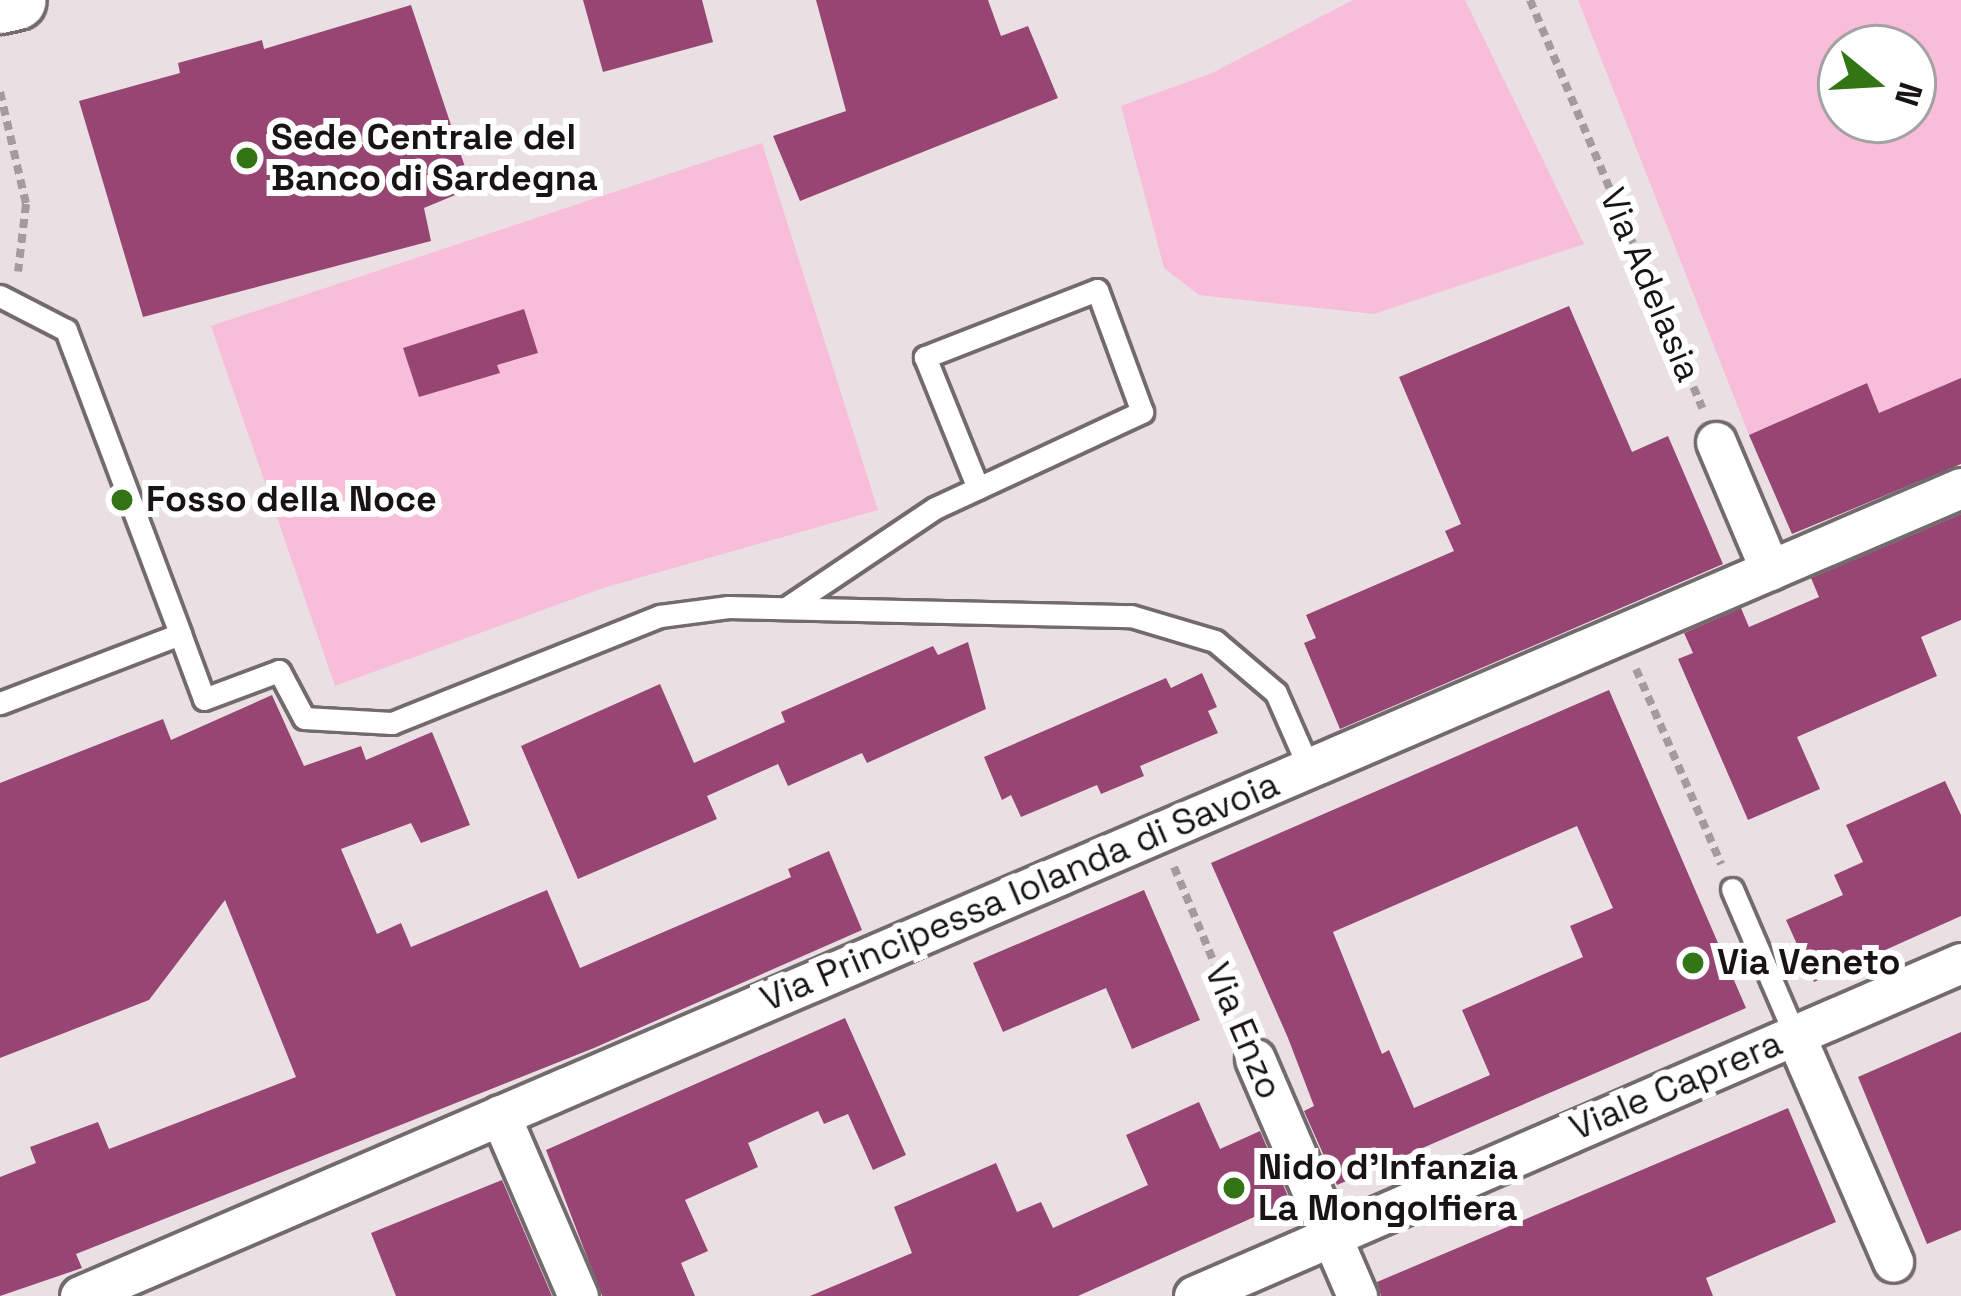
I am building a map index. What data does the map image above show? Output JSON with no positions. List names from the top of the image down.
{
  "streets": {
    "street": ["Via Principessa Iolanda di Savoia", "Via Enzo", "Viale Caprera"],
    "path": ["Via Adelasia"]
  },
  "crossings": [
    ["Via Principessa Iolanda di Savoia", "Via Enzo"],
    ["Via Enzo", "Viale Caprera"]
  ],
  "places": [
    "Sede Centrale del Banco di Sardegna",
    "Fosso della Noce",
    "Via Veneto",
    "Nido d'Infanzia La Mongolfiera"
  ],
  "north": "right"
}
